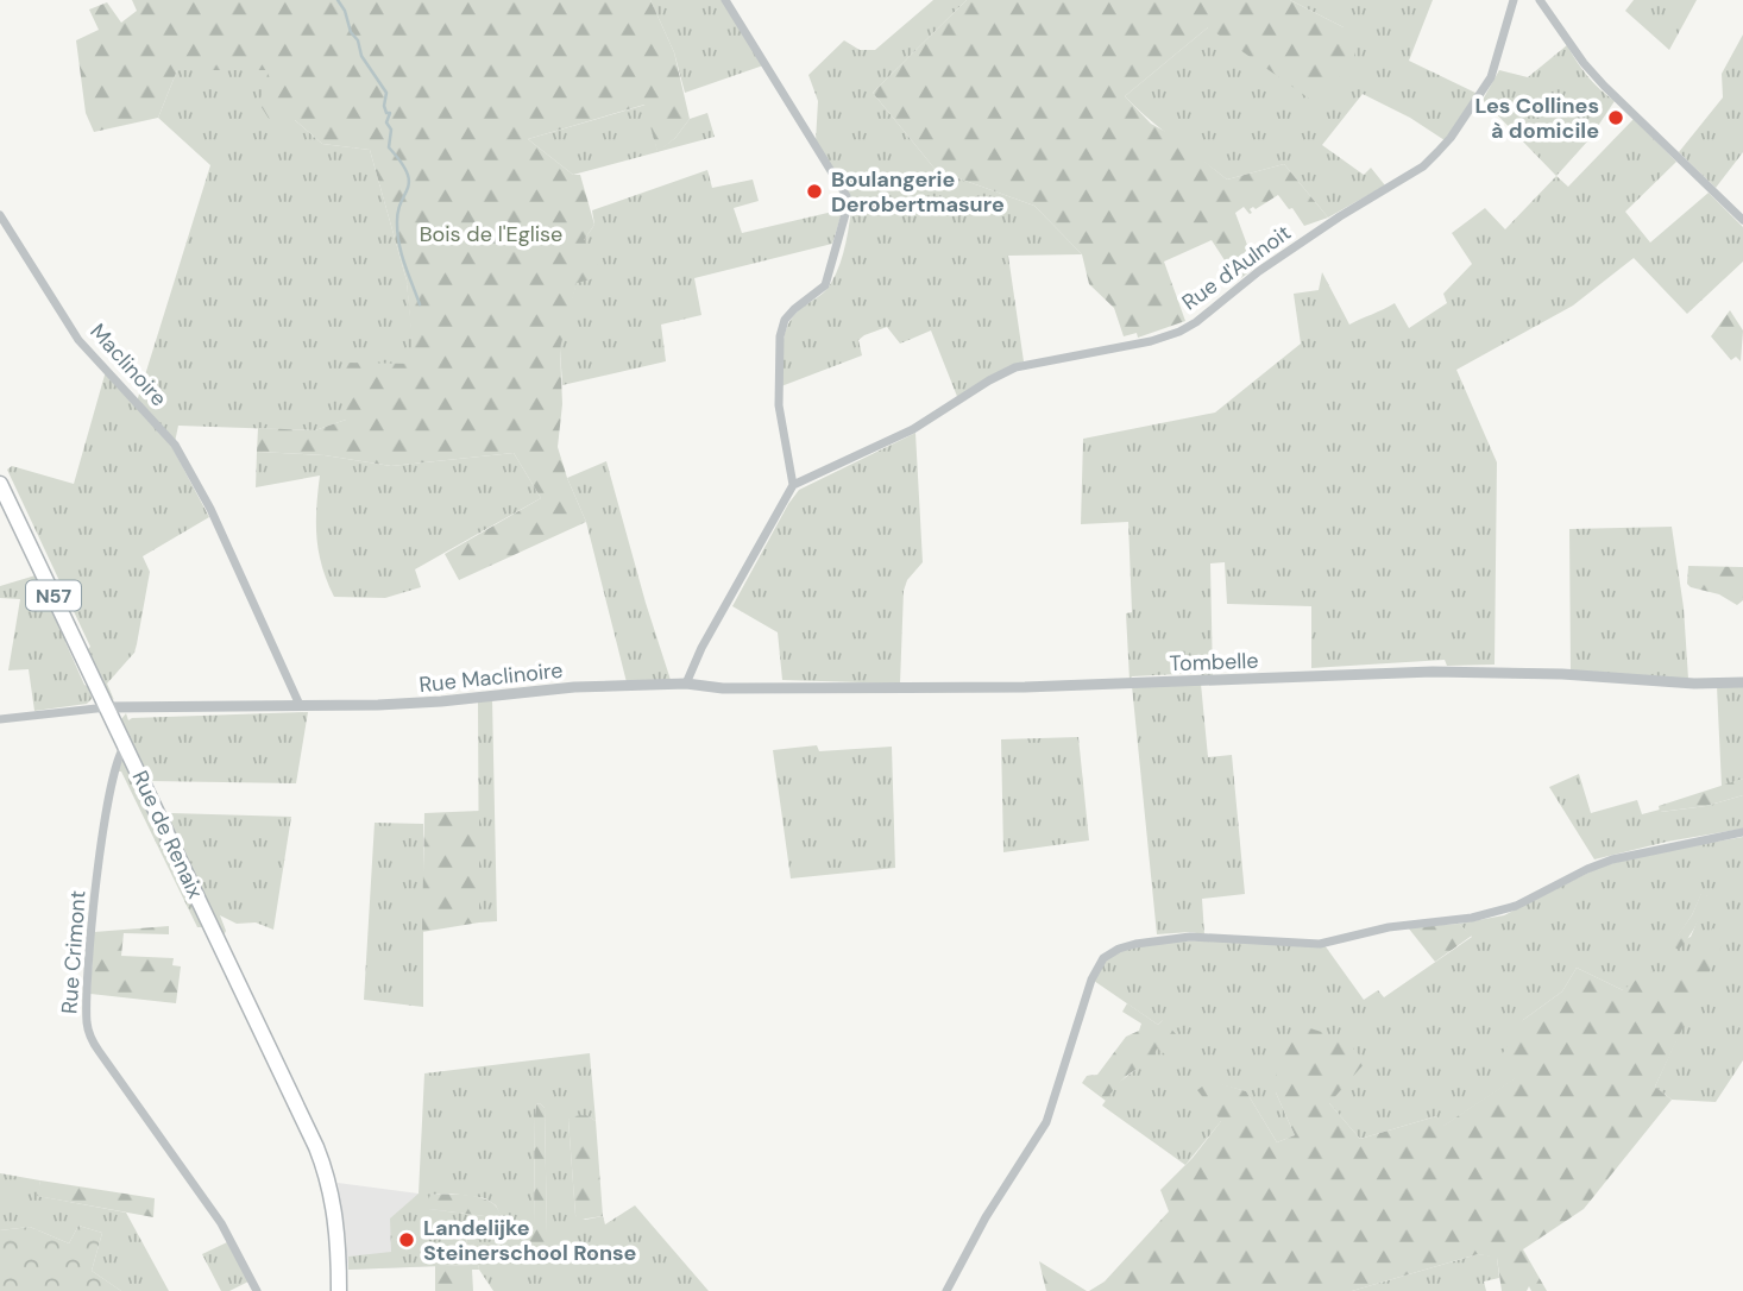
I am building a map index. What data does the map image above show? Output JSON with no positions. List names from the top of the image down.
{
  "streets": {
    "main road": ["N57", "Rue de Renaix"],
    "street": [
      "Rue d'Aulnoit",
      "Maclinoire",
      "Tombelle",
      "Rue Maclinoire",
      "Rue Crimont"
    ]
  },
  "crossings": [
    ["Maclinoire", "Rue Maclinoire"],
    ["Tombelle", "Rue Maclinoire"],
    ["Rue Maclinoire", "Rue de Renaix"],
    ["Rue de Renaix", "Rue Crimont"]
  ],
  "parks": ["Bois de l'Eglise"],
  "places": ["Les Collines à domicile", "Boulangerie Derobertmasure", "Landelijke Steinerschool Ronse"]
}
